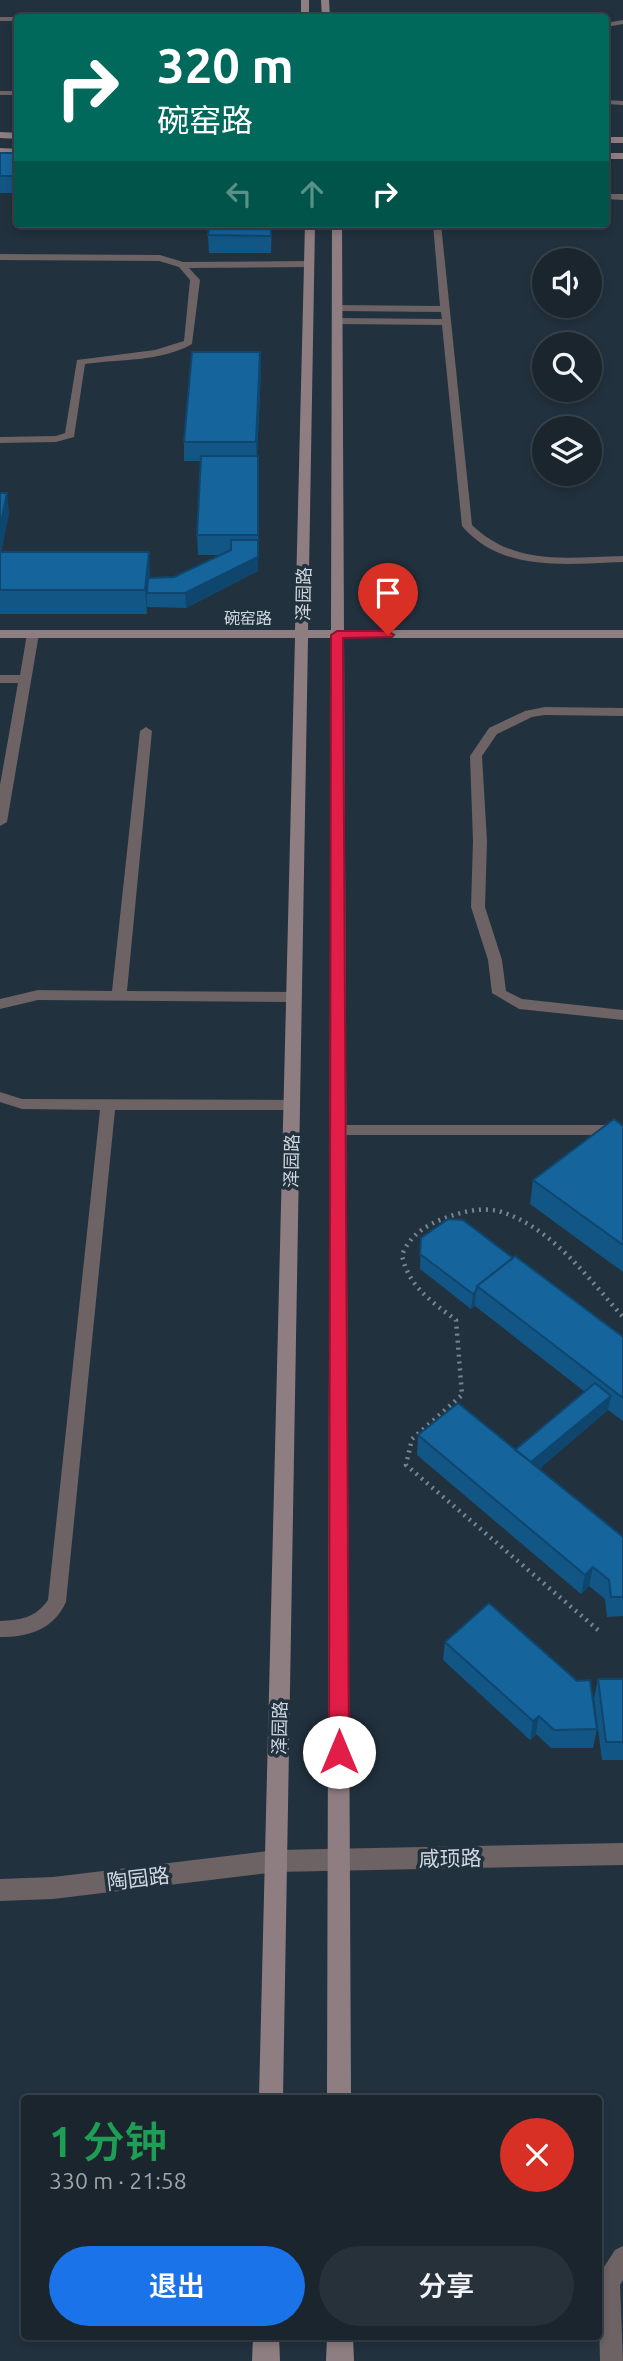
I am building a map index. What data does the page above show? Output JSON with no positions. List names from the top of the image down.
{
  "streets": {
    "street": [
      "泽园路",
      "碗窑路",
      "咸顼路",
      "陶园路"
    ]
  },
  "crossings": [
    ["泽园路", "碗窑路"],
    ["泽园路", "咸顼路"],
    ["泽园路", "陶园路"],
    ["咸顼路", "陶园路"]
  ],
  "page": {
    "turn": ["320 m", "碗窑路"],
    "heading": ["1 分钟", "330 m · 21:58"],
    "buttons": ["退出", "分享"]
  }
}
